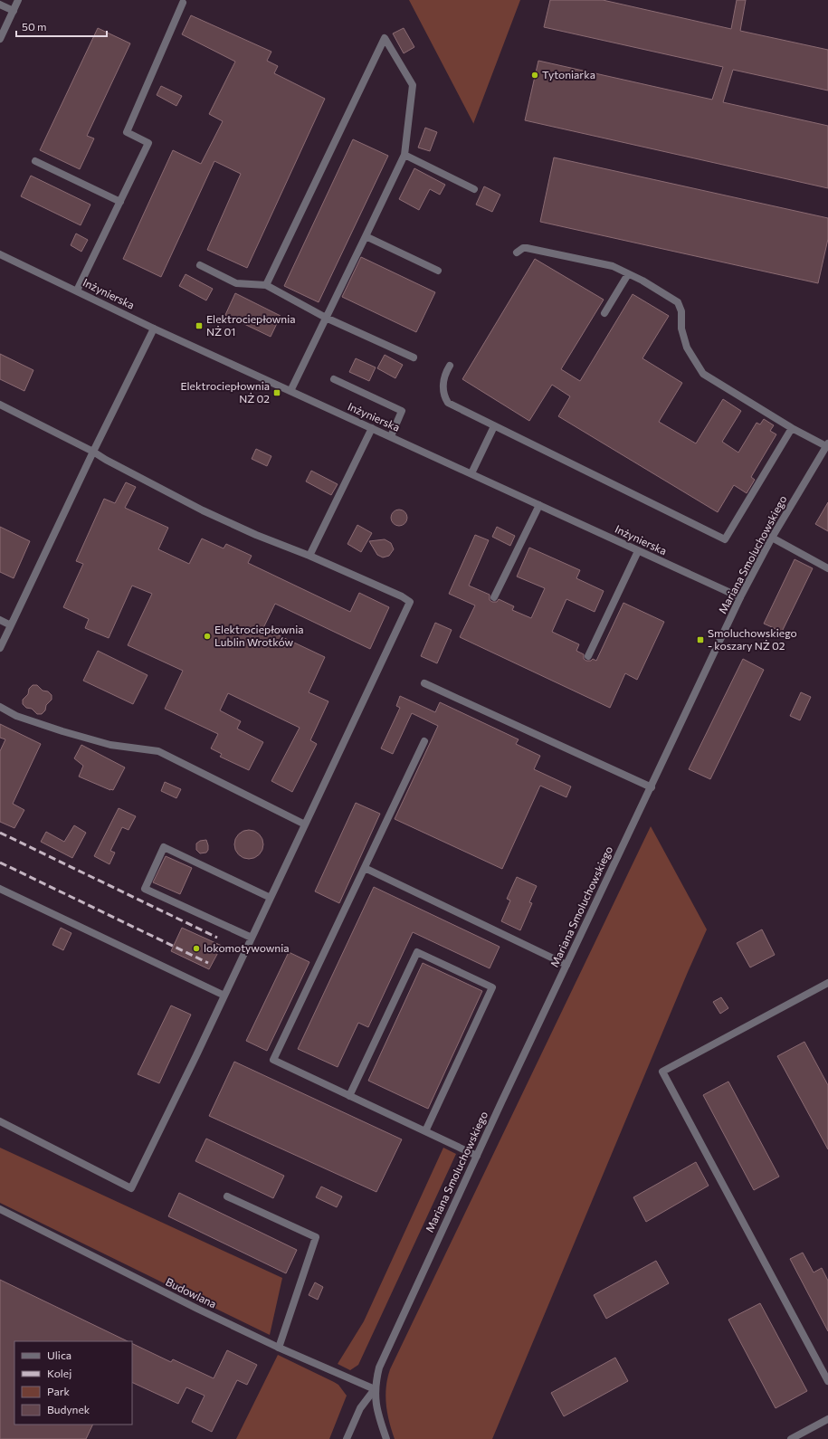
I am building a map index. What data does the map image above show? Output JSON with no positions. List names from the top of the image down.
{
  "streets": {
    "street": ["Inżynierska", "Mariana Smoluchowskiego", "Budowlana"]
  },
  "crossings": [
    ["Inżynierska", "Mariana Smoluchowskiego"],
    ["Mariana Smoluchowskiego", "Budowlana"]
  ],
  "places": {
    "other": ["Tytoniarka", "Elektrociepłownia Lublin Wrotków", "lokomotywownia"],
    "transit": ["Elektrociepłownia NŻ 01", "Elektrociepłownia NŻ 02", "Smoluchowskiego - koszary NŻ 02"]
  },
  "legend": [
    "Ulica",
    "Kolej",
    "Park",
    "Budynek"
  ],
  "scale_bar": "50 m"
}
